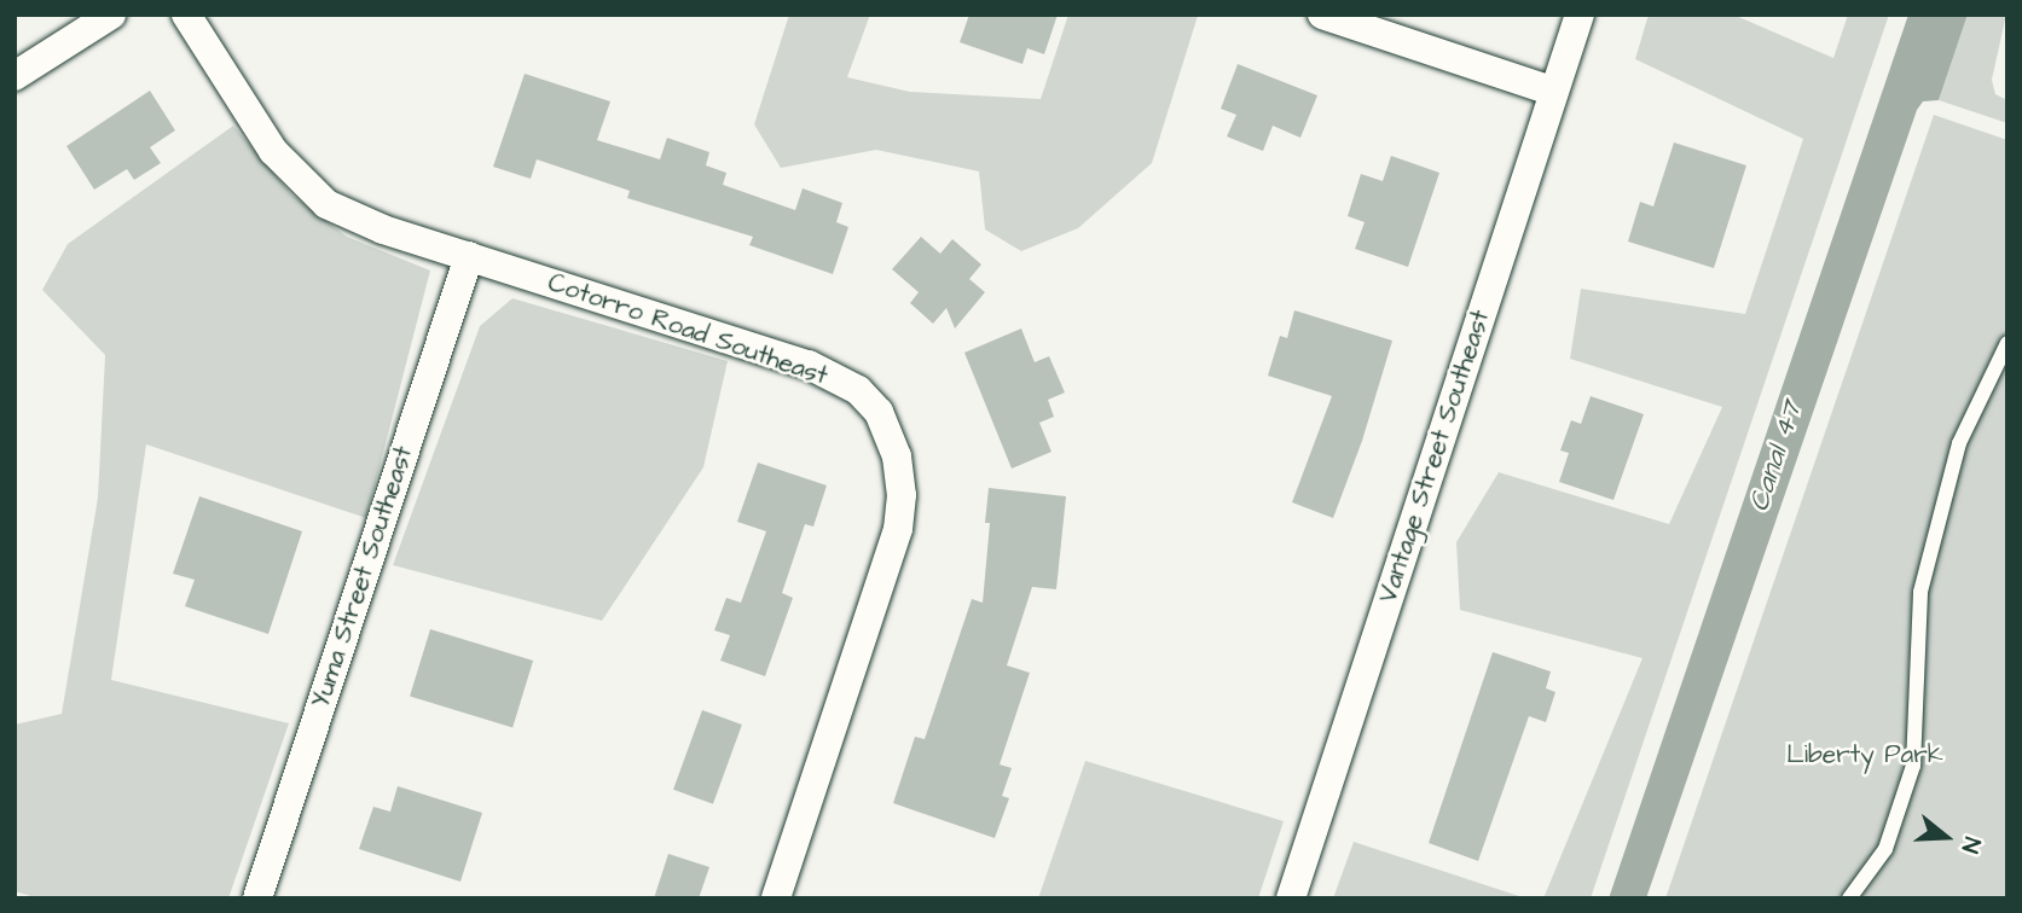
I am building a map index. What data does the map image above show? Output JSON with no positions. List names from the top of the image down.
{
  "streets": {
    "street": ["Cotorro Road Southeast", "Vantage Street Southeast", "Yuma Street Southeast"]
  },
  "crossings": [
    ["Cotorro Road Southeast", "Yuma Street Southeast"]
  ],
  "water": ["Canal 47"],
  "parks": ["Liberty Park"],
  "north": "right"
}
